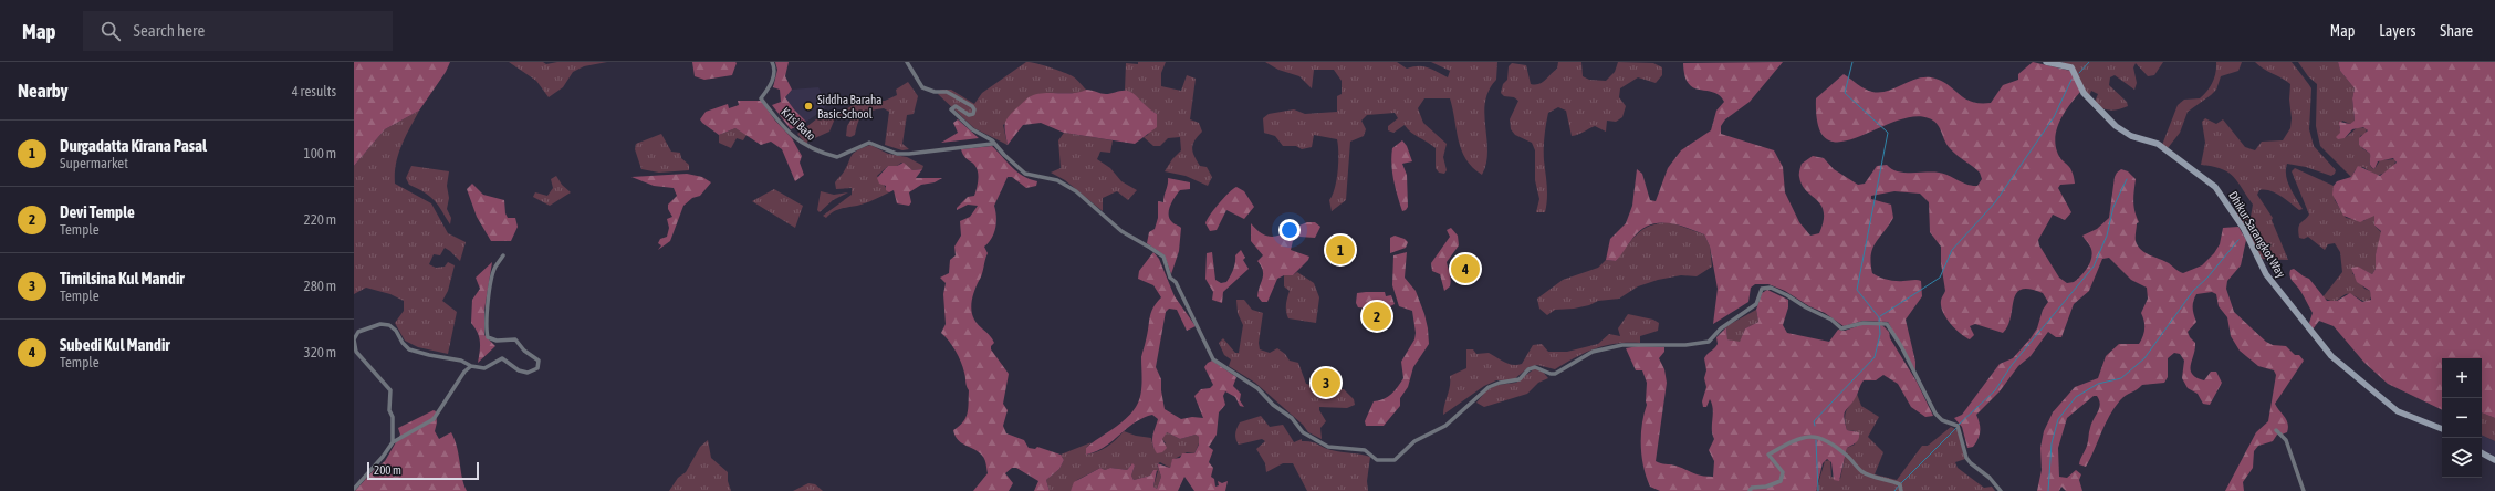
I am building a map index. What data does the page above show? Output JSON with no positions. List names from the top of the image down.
{
  "streets": {
    "street": ["Krisi Bato", "Dhikur Sarangkot Way"]
  },
  "places": ["Siddha Baraha Basic School"],
  "scale_bar": "200 m",
  "page": {
    "header": "Map",
    "search": "Search here",
    "nav": ["Map", "Layers", "Share"],
    "heading": ["Nearby", "4 results"],
    "list": [
      {
        "mark": "1",
        "name": "Durgadatta Kirana Pasal",
        "note": "Supermarket",
        "value": "100 m"
      },
      {
        "mark": "2",
        "name": "Devi Temple",
        "note": "Temple",
        "value": "220 m"
      },
      {
        "mark": "3",
        "name": "Timilsina Kul Mandir",
        "note": "Temple",
        "value": "280 m"
      },
      {
        "mark": "4",
        "name": "Subedi Kul Mandir",
        "note": "Temple",
        "value": "320 m"
      }
    ],
    "pins": [
      "1",
      "4",
      "2",
      "3"
    ],
    "map_buttons": ["+", "−"],
    "scale": "200 m"
  }
}
